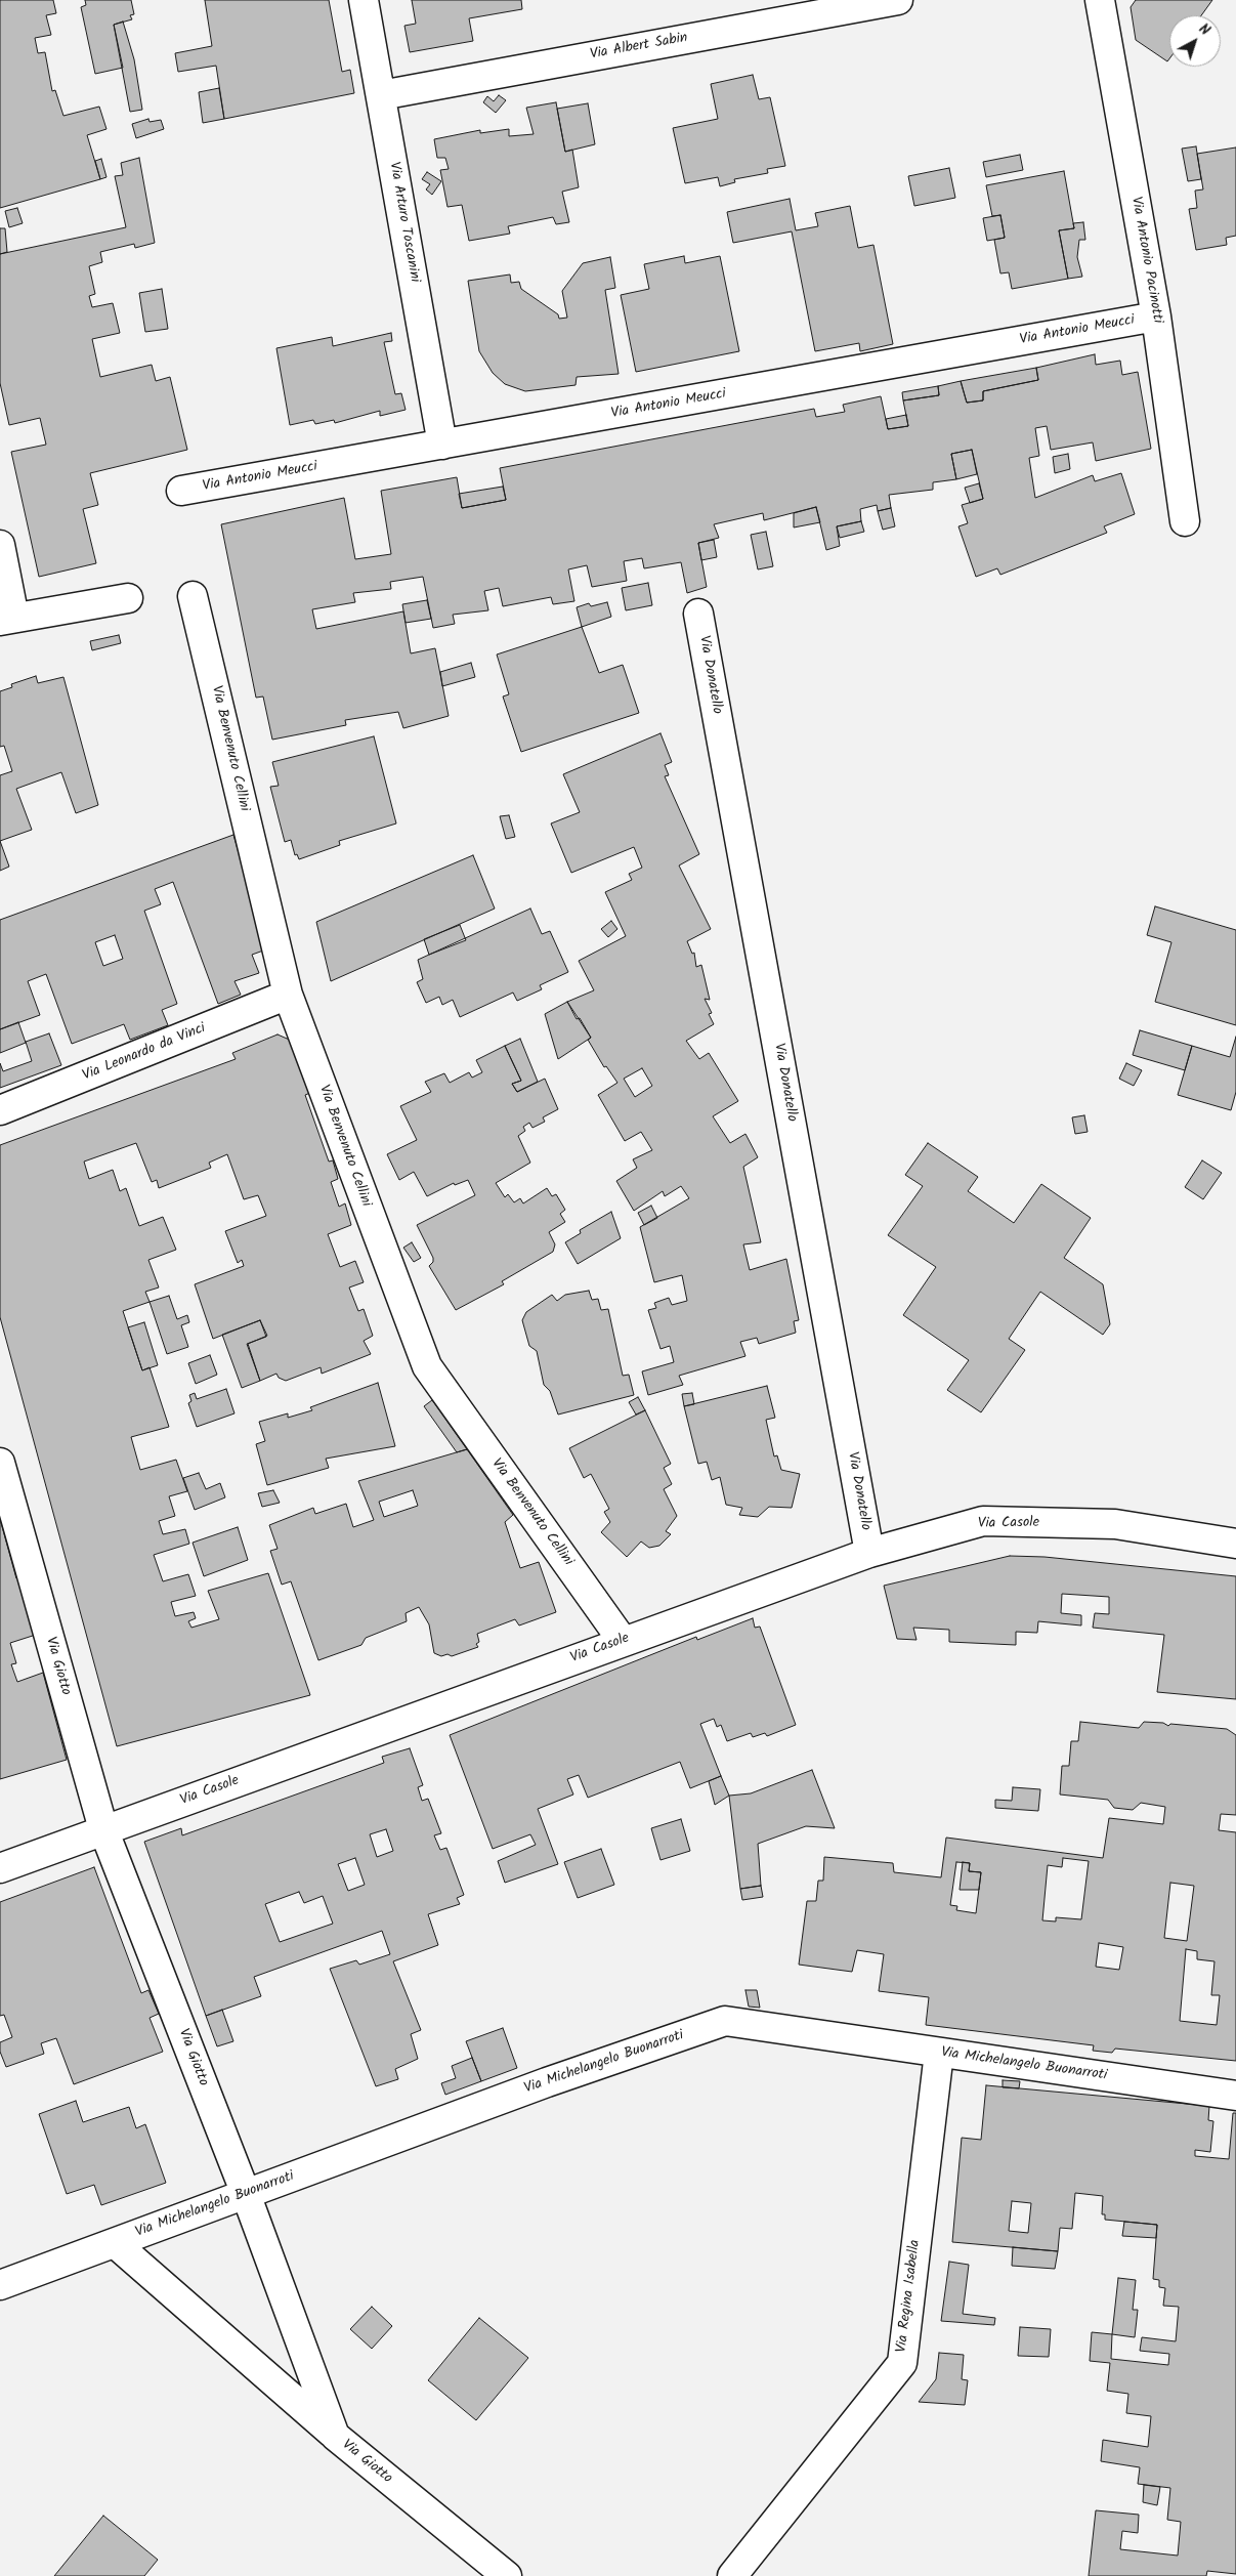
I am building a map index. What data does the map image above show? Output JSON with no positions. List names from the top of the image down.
{
  "streets": {
    "street": [
      "Via Albert Sabin",
      "Via Arturo Toscanini",
      "Via Antonio Pacinotti",
      "Via Antonio Meucci",
      "Via Donatello",
      "Via Benvenuto Cellini",
      "Via Leonardo da Vinci",
      "Via Casole",
      "Via Giotto",
      "Via Michelangelo Buonarroti",
      "Via Regina Isabella"
    ]
  },
  "crossings": [
    ["Via Albert Sabin", "Via Arturo Toscanini"],
    ["Via Arturo Toscanini", "Via Antonio Meucci"],
    ["Via Antonio Pacinotti", "Via Antonio Meucci"],
    ["Via Donatello", "Via Casole"],
    ["Via Benvenuto Cellini", "Via Leonardo da Vinci"],
    ["Via Benvenuto Cellini", "Via Casole"],
    ["Via Casole", "Via Giotto"],
    ["Via Giotto", "Via Michelangelo Buonarroti"],
    ["Via Michelangelo Buonarroti", "Via Regina Isabella"]
  ],
  "north": "top right"
}
